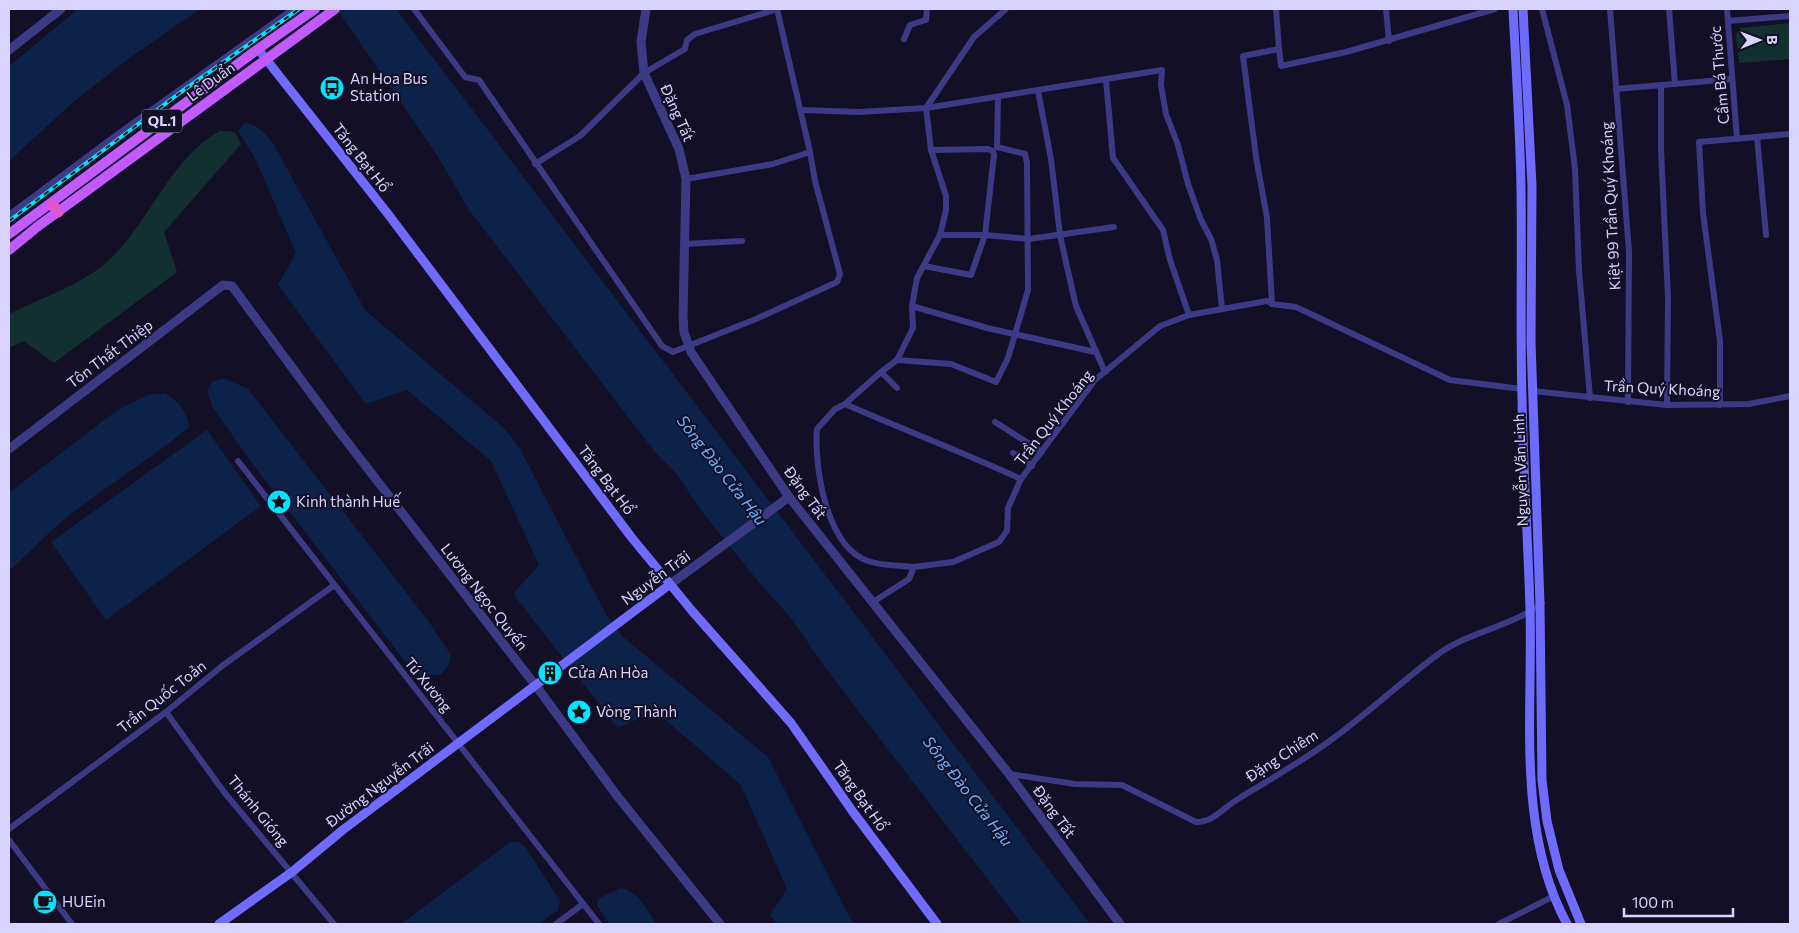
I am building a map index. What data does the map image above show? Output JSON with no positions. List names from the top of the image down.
{
  "streets": {
    "main road": [
      "Lê Duẩn",
      "QL.1",
      "Tăng Bạt Hổ",
      "Nguyễn Văn Linh",
      "Nguyễn Trãi",
      "Đường Nguyễn Trãi"
    ],
    "street": [
      "Cầm Bá Thước",
      "Đặng Tất",
      "Kiệt 99 Trần Quý Khoáng",
      "Tôn Thất Thiệp",
      "Trần Quý Khoáng",
      "Lương Ngọc Quyến",
      "Tú Xương",
      "Trần Quốc Toản",
      "Đặng Chiêm",
      "Thánh Gióng"
    ]
  },
  "crossings": [
    ["Lê Duẩn", "Tăng Bạt Hổ"],
    ["Đặng Tất", "Nguyễn Trãi"],
    ["Đặng Tất", "Đặng Chiêm"],
    ["Tăng Bạt Hổ", "Nguyễn Trãi"],
    ["Kiệt 99 Trần Quý Khoáng", "Trần Quý Khoáng"],
    ["Tôn Thất Thiệp", "Lương Ngọc Quyến"],
    ["Trần Quý Khoáng", "Nguyễn Văn Linh"],
    ["Nguyễn Văn Linh", "Đặng Chiêm"],
    ["Nguyễn Trãi", "Đường Nguyễn Trãi"],
    ["Lương Ngọc Quyến", "Đường Nguyễn Trãi"],
    ["Tú Xương", "Trần Quốc Toản"],
    ["Tú Xương", "Đường Nguyễn Trãi"],
    ["Trần Quốc Toản", "Thánh Gióng"],
    ["Đường Nguyễn Trãi", "Thánh Gióng"]
  ],
  "water": ["Sông Đào Cửa Hậu"],
  "places": {
    "bus stop": ["An Hoa Bus Station"],
    "place": ["Kinh thành Huế", "Vòng Thành"],
    "building": ["Cửa An Hòa"],
    "cafe": ["HUEin"]
  },
  "scale_bar": "100 m",
  "north": "right"
}
